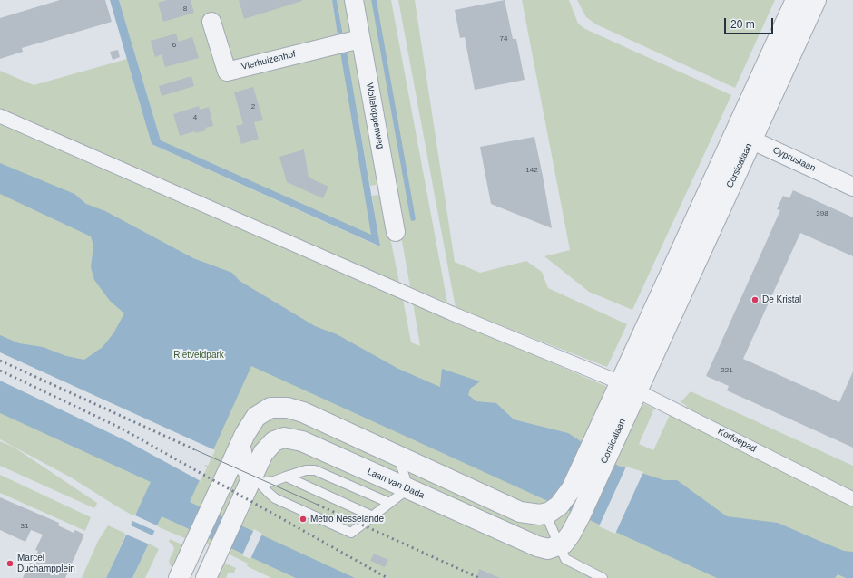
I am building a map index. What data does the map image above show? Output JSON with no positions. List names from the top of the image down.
{
  "streets": {
    "street": [
      "Vierhuizenhof",
      "Wollefoppenweg",
      "Cypruslaan",
      "Corsicalaan",
      "Korfoepad",
      "Laan van Dada"
    ]
  },
  "crossings": [
    ["Vierhuizenhof", "Wollefoppenweg"],
    ["Cypruslaan", "Corsicalaan"],
    ["Corsicalaan", "Korfoepad"],
    ["Corsicalaan", "Laan van Dada"]
  ],
  "parks": ["Rietveldpark"],
  "places": ["De Kristal", "Metro Nesselande", "Marcel Duchampplein"],
  "house_numbers": [
    "8",
    "74",
    "6",
    "2",
    "4",
    "142",
    "398",
    "221",
    "31"
  ],
  "scale_bar": "20 m"
}
